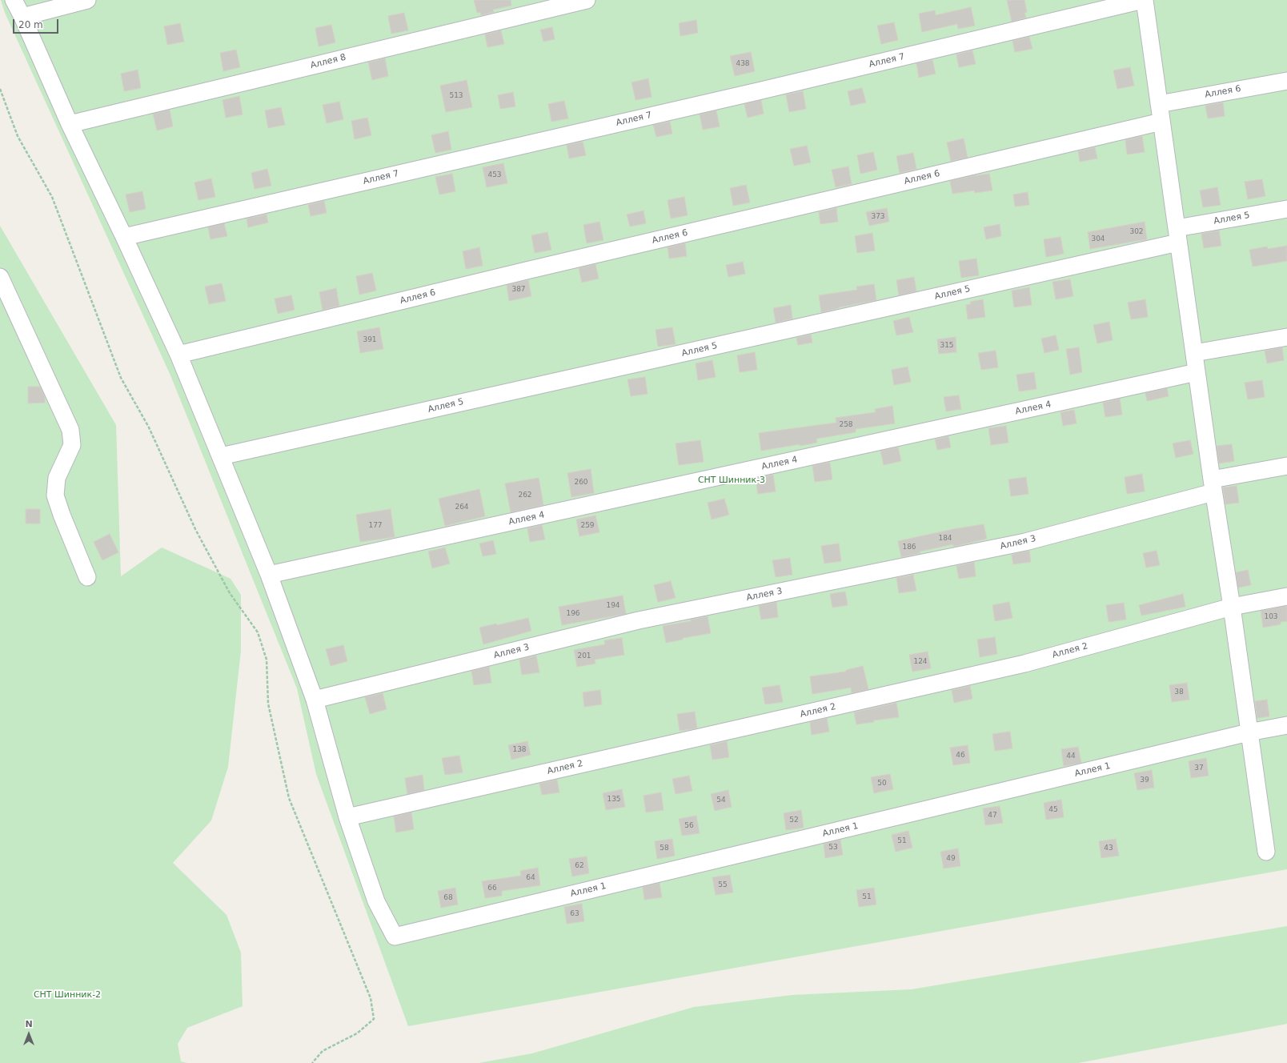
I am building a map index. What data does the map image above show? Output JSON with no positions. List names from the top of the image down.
{
  "streets": {
    "lane": [
      "Аллея 7",
      "Аллея 8",
      "Аллея 6",
      "Аллея 5",
      "Аллея 4",
      "Аллея 3",
      "Аллея 2",
      "Аллея 1"
    ]
  },
  "crossings": [
    ["Аллея 2", "Аллея 1"]
  ],
  "parks": ["СНТ Шинник-3", "СНТ Шинник-2"],
  "house_numbers": [
    "438",
    "513",
    "453",
    "373",
    "302",
    "304",
    "387",
    "391",
    "315",
    "258",
    "260",
    "262",
    "264",
    "177",
    "259",
    "184",
    "186",
    "194",
    "196",
    "103",
    "201",
    "124",
    "38",
    "138",
    "46",
    "44",
    "37",
    "39",
    "50",
    "135",
    "54",
    "45",
    "47",
    "52",
    "56",
    "51",
    "53",
    "58",
    "43",
    "49",
    "62",
    "64",
    "55",
    "66",
    "51",
    "68",
    "63"
  ],
  "scale_bar": "20 m",
  "north": "top"
}
